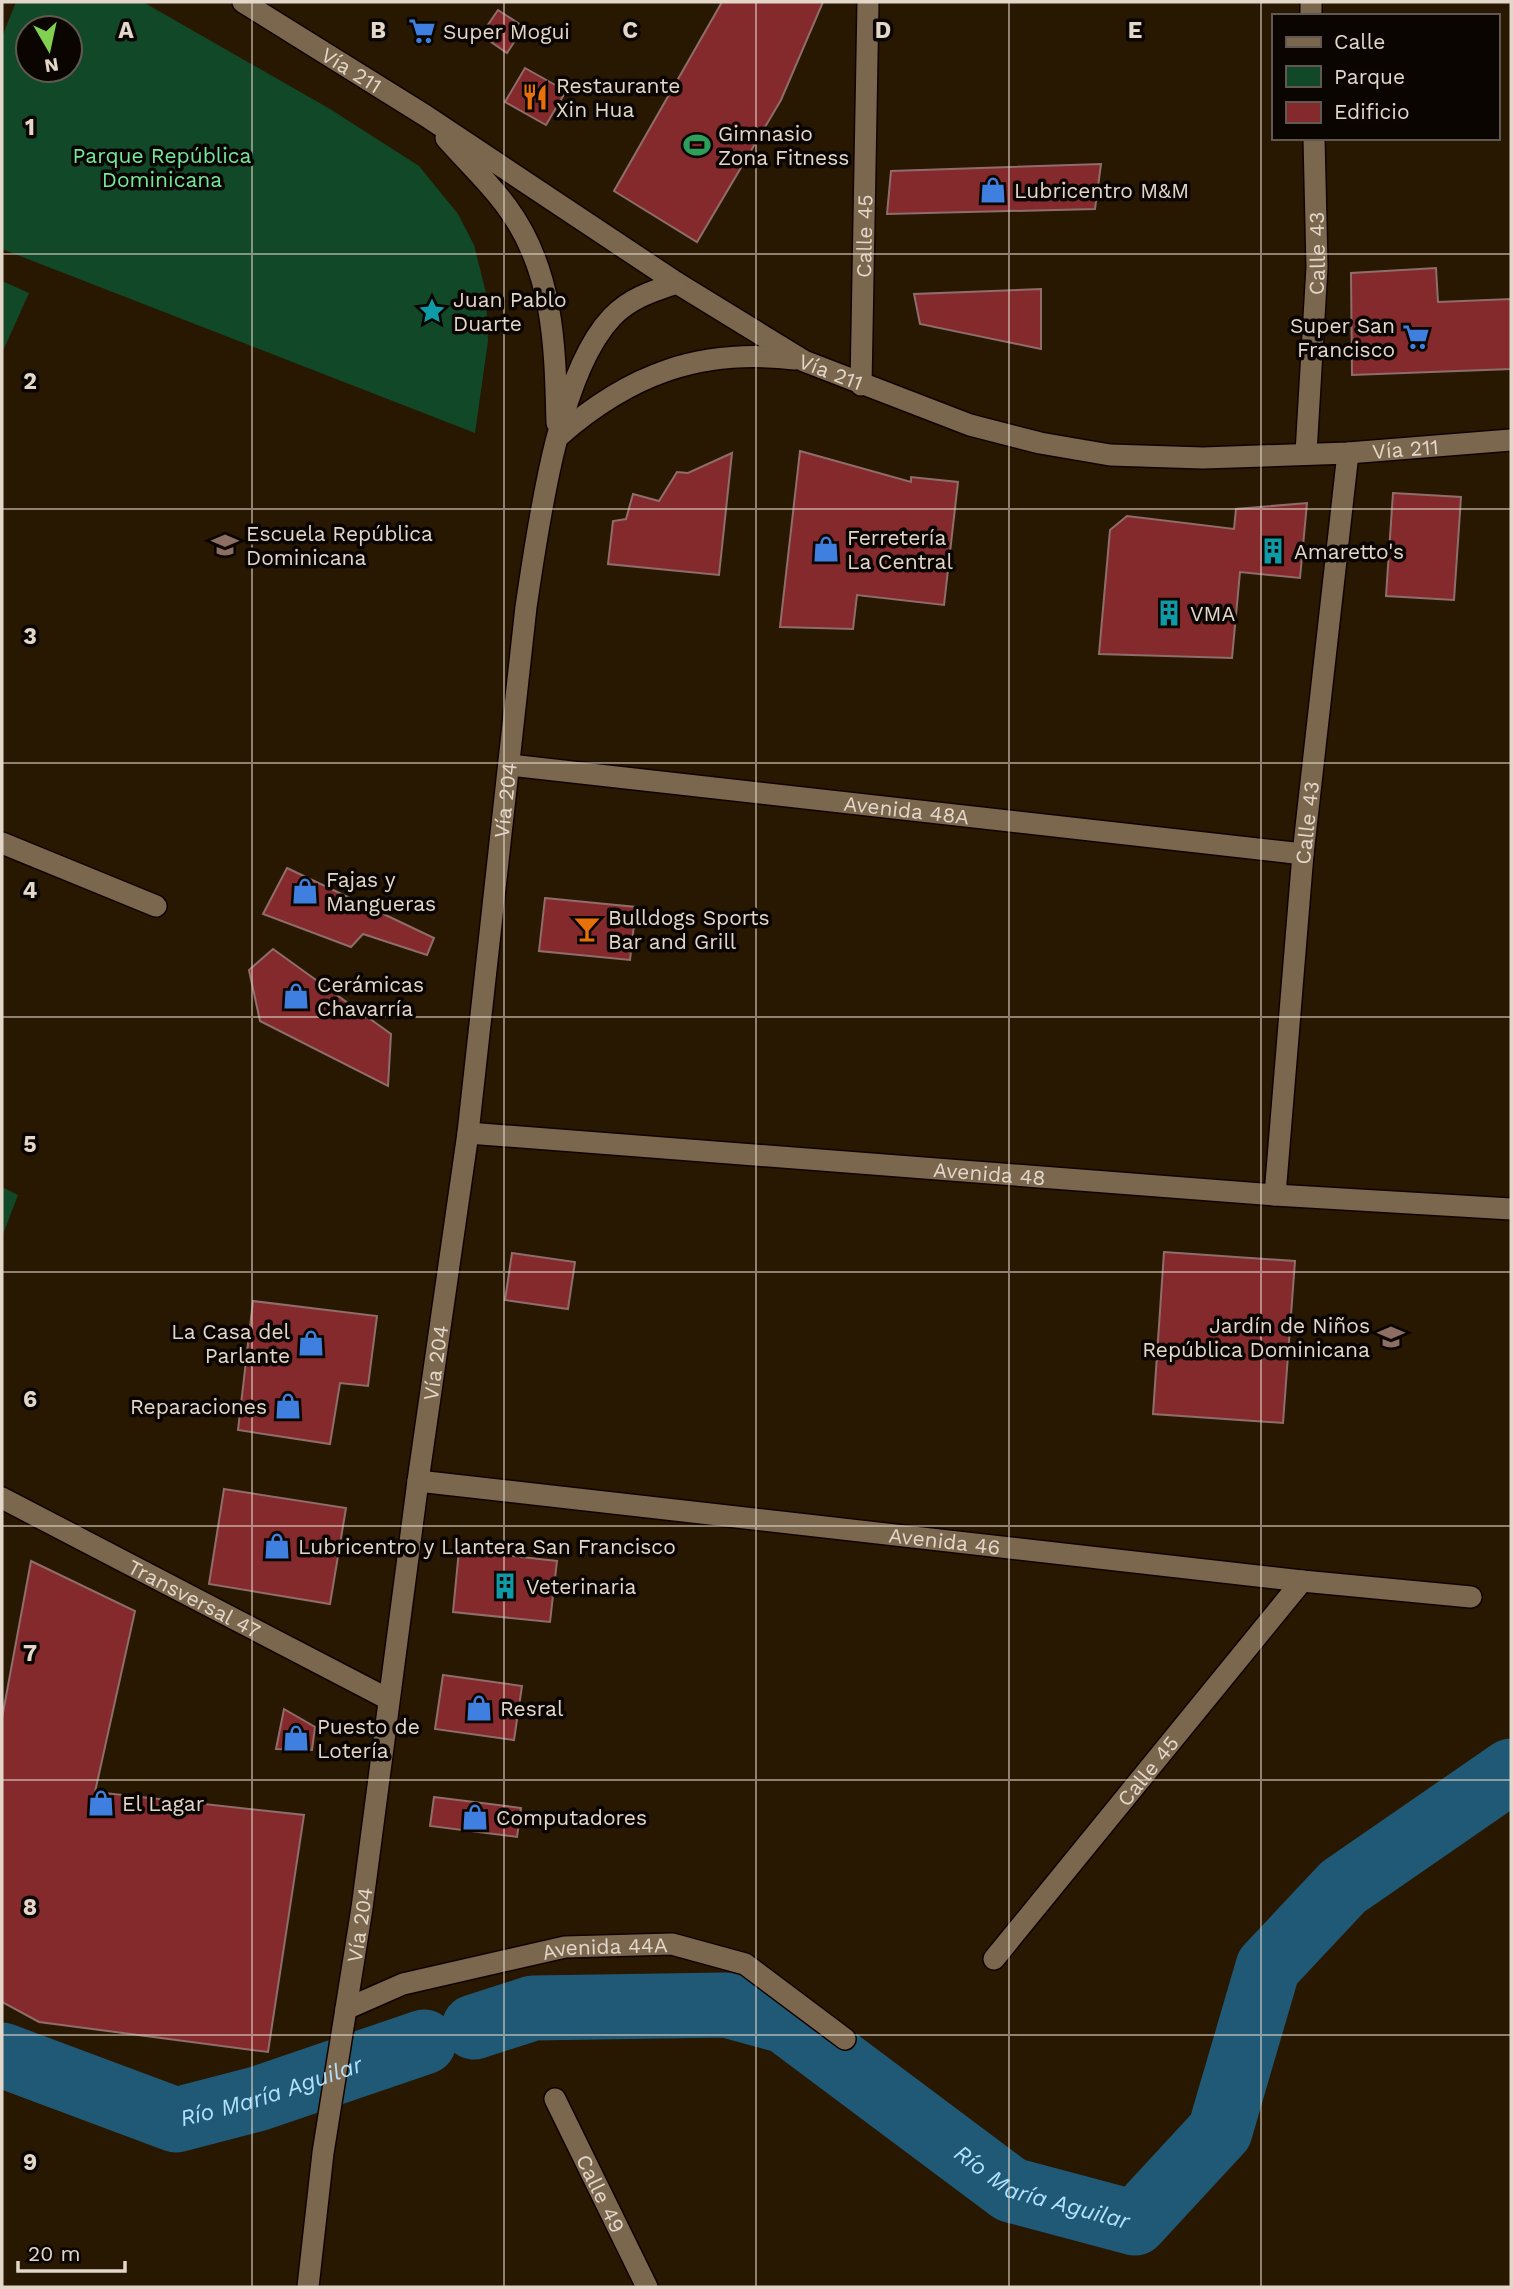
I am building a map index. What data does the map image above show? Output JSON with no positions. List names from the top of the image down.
{
  "streets": {
    "street": [
      "Vía 211",
      "Calle 45",
      "Calle 43",
      "Vía 204",
      "Avenida 48A",
      "Avenida 48",
      "Avenida 46",
      "Transversal 47",
      "Avenida 44A",
      "Calle 49"
    ]
  },
  "crossings": [
    ["Vía 211", "Calle 45"],
    ["Vía 211", "Calle 43"],
    ["Vía 211", "Vía 204"],
    ["Calle 45", "Avenida 46"],
    ["Calle 43", "Avenida 48A"],
    ["Calle 43", "Avenida 48"],
    ["Vía 204", "Avenida 48A"],
    ["Vía 204", "Avenida 48"],
    ["Vía 204", "Avenida 46"],
    ["Vía 204", "Transversal 47"],
    ["Vía 204", "Avenida 44A"]
  ],
  "water": ["Río María Aguilar"],
  "parks": ["Parque República Dominicana"],
  "places": {
    "supermarket": ["Super Mogui", "Super San Francisco"],
    "restaurant": ["Restaurante Xin Hua"],
    "sports": ["Gimnasio Zona Fitness"],
    "shop": [
      "Lubricentro M&M",
      "Ferretería La Central",
      "Fajas y Mangueras",
      "Cerámicas Chavarría",
      "La Casa del Parlante",
      "Reparaciones",
      "Lubricentro y Llantera San Francisco",
      "Resral",
      "Puesto de Lotería",
      "El Lagar",
      "Computadores"
    ],
    "place": ["Juan Pablo Duarte"],
    "school or university": ["Escuela República Dominicana", "Jardín de Niños República Dominicana"],
    "building": ["Amaretto's", "VMA", "Veterinaria"],
    "bar": ["Bulldogs Sports Bar and Grill"]
  },
  "legend": ["Calle", "Parque", "Edificio"],
  "scale_bar": "20 m",
  "north": "bottom",
  "grid": {
    "columns": [
      "A",
      "B",
      "C",
      "D",
      "E"
    ],
    "rows": [
      "1",
      "2",
      "3",
      "4",
      "5",
      "6",
      "7",
      "8",
      "9"
    ]
  }
}
